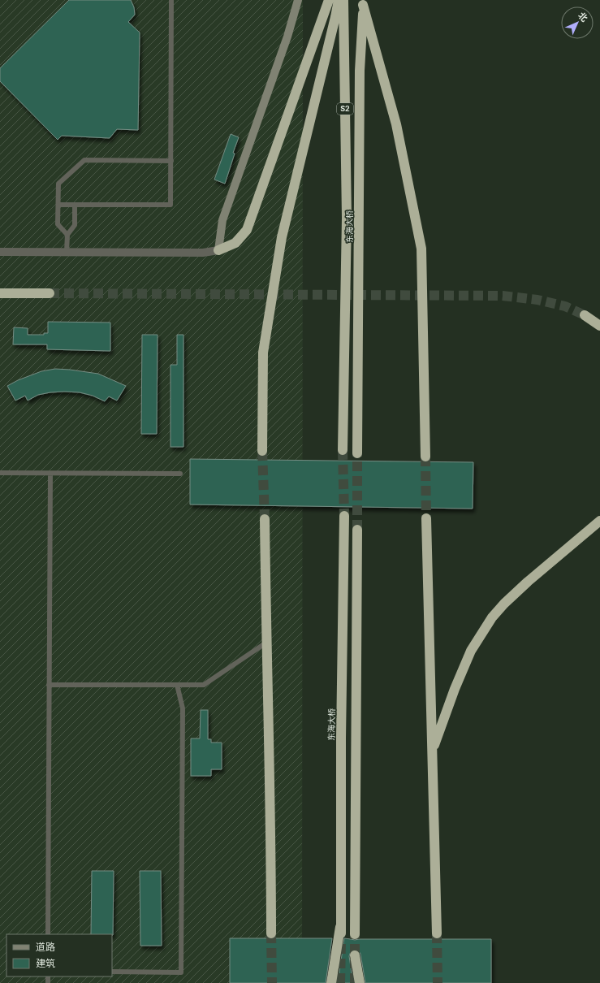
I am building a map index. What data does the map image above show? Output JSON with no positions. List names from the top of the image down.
{
  "streets": {
    "highway": ["S2", "东海大桥"]
  },
  "legend": ["道路", "建筑"],
  "north": "top right"
}
